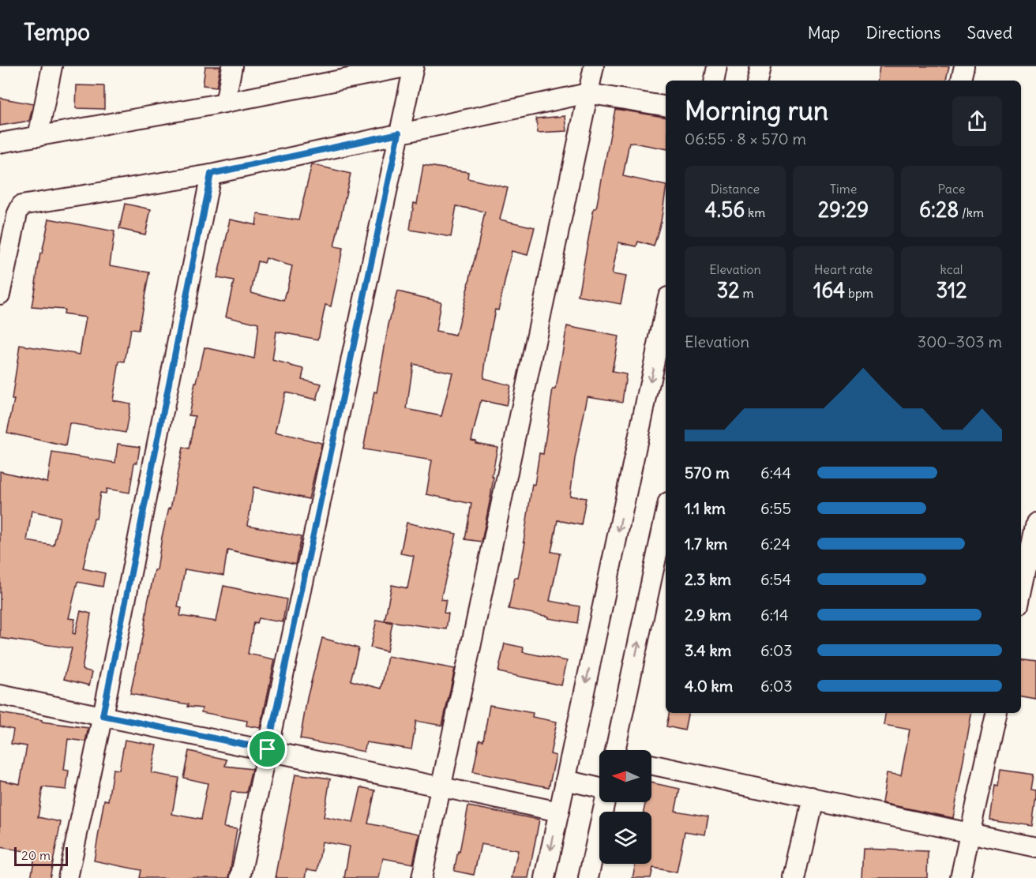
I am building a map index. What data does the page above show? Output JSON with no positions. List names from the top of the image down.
{
  "scale_bar": "20 m",
  "north": "left",
  "page": {
    "header": "Tempo",
    "nav": ["Map", "Directions", "Saved"],
    "heading": ["Morning run", "06:55 · 8 × 570 m"],
    "stats": [
      ["Distance", "4.56 km"],
      ["Time", "29:29"],
      ["Pace", "6:28 /km"],
      ["Elevation", "32 m"],
      ["Heart rate", "164 bpm"],
      ["kcal", "312"]
    ],
    "chart": ["Elevation", "300–303 m"],
    "list": [
      {
        "name": "570 m",
        "note": "6:44"
      },
      {
        "name": "1.1 km",
        "note": "6:55"
      },
      {
        "name": "1.7 km",
        "note": "6:24"
      },
      {
        "name": "2.3 km",
        "note": "6:54"
      },
      {
        "name": "2.9 km",
        "note": "6:14"
      },
      {
        "name": "3.4 km",
        "note": "6:03"
      },
      {
        "name": "4.0 km",
        "note": "6:03"
      }
    ],
    "scale": "20 m"
  }
}
